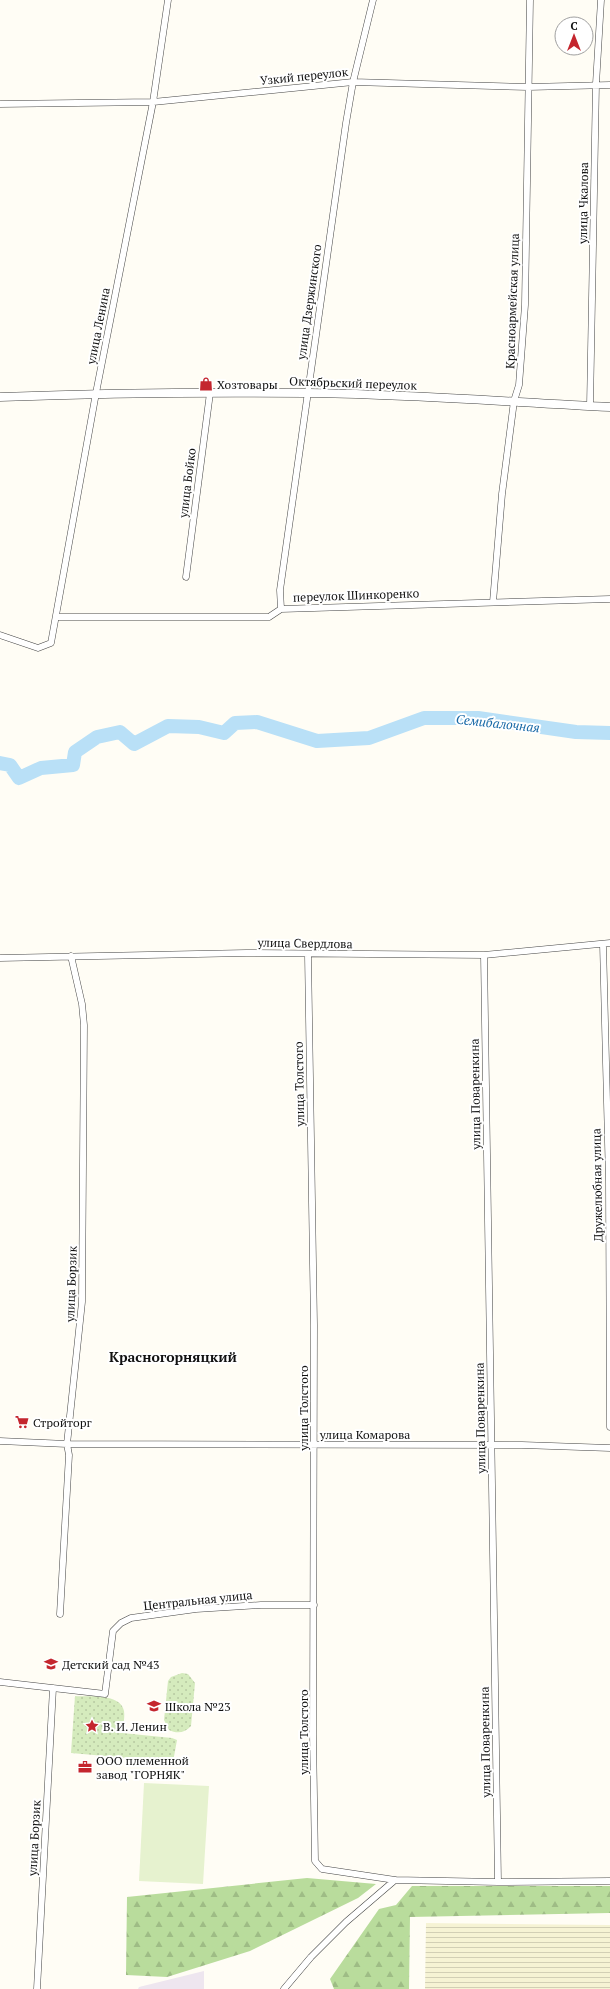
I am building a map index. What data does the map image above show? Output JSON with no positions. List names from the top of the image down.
{
  "streets": {
    "street": [
      "Узкий переулок",
      "улица Чкалова",
      "Красноармейская улица",
      "улица Дзержинского",
      "улица Ленина",
      "Октябрьский переулок",
      "улица Бойко",
      "переулок Шинкоренко",
      "улица Свердлова",
      "улица Толстого",
      "улица Поваренкина",
      "Дружелюбная улица",
      "улица Борзик",
      "улица Комарова",
      "Центральная улица"
    ]
  },
  "crossings": [
    ["Узкий переулок", "улица Чкалова"],
    ["Узкий переулок", "Красноармейская улица"],
    ["Узкий переулок", "улица Дзержинского"],
    ["Узкий переулок", "улица Ленина"],
    ["улица Чкалова", "Октябрьский переулок"],
    ["Красноармейская улица", "Октябрьский переулок"],
    ["Красноармейская улица", "переулок Шинкоренко"],
    ["улица Дзержинского", "Октябрьский переулок"],
    ["улица Дзержинского", "переулок Шинкоренко"],
    ["улица Ленина", "Октябрьский переулок"],
    ["улица Ленина", "переулок Шинкоренко"],
    ["Октябрьский переулок", "улица Бойко"],
    ["улица Свердлова", "улица Толстого"],
    ["улица Свердлова", "улица Поваренкина"],
    ["улица Свердлова", "Дружелюбная улица"],
    ["улица Свердлова", "улица Борзик"],
    ["улица Толстого", "улица Комарова"],
    ["улица Толстого", "Центральная улица"],
    ["улица Поваренкина", "улица Комарова"],
    ["улица Борзик", "улица Комарова"],
    ["улица Борзик", "Центральная улица"]
  ],
  "districts": ["Красногорняцкий"],
  "water": ["Семибалочная"],
  "places": {
    "shop": ["Хозтовары"],
    "supermarket": ["Стройторг"],
    "school or university": ["Детский сад №43", "Школа №23"],
    "place": ["В. И. Ленин"],
    "office": ["ООО племенной завод \"ГОРНЯК\""]
  },
  "north": "top"
}
